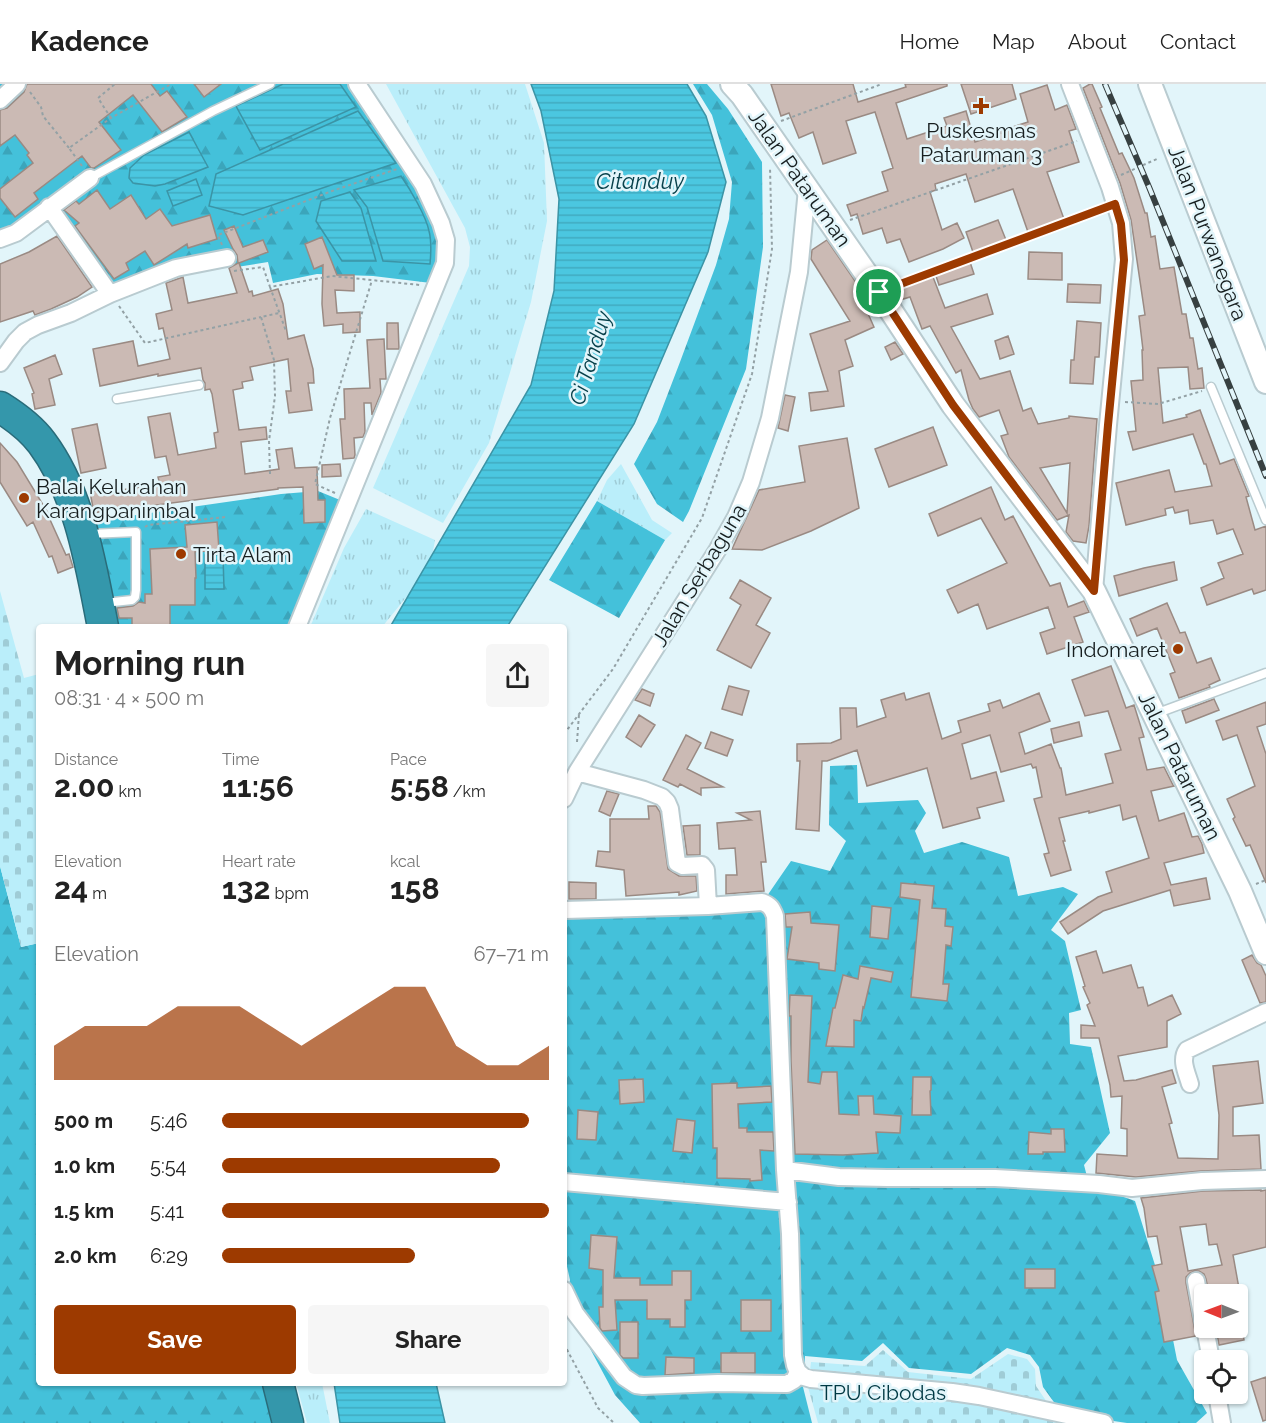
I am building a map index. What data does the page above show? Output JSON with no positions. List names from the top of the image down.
{
  "streets": {
    "street": ["Jalan Pataruman", "Jalan Purwanegara", "Jalan Serbaguna"]
  },
  "crossings": [
    ["Jalan Pataruman", "Jalan Serbaguna"]
  ],
  "water": ["Citanduy", "Ci Tanduy"],
  "parks": ["TPU Cibodas"],
  "places": {
    "health": ["Puskesmas Pataruman 3"],
    "other": ["Balai Kelurahan Karangpanimbal", "Tirta Alam", "Indomaret"]
  },
  "north": "left",
  "page": {
    "header": "Kadence",
    "nav": [
      "Home",
      "Map",
      "About",
      "Contact"
    ],
    "heading": ["Morning run", "08:31 · 4 × 500 m"],
    "stats": [
      ["Distance", "2.00 km"],
      ["Time", "11:56"],
      ["Pace", "5:58 /km"],
      ["Elevation", "24 m"],
      ["Heart rate", "132 bpm"],
      ["kcal", "158"]
    ],
    "chart": ["Elevation", "67–71 m"],
    "list": [
      {
        "name": "500 m",
        "note": "5:46"
      },
      {
        "name": "1.0 km",
        "note": "5:54"
      },
      {
        "name": "1.5 km",
        "note": "5:41"
      },
      {
        "name": "2.0 km",
        "note": "6:29"
      }
    ],
    "buttons": ["Save", "Share"]
  }
}
